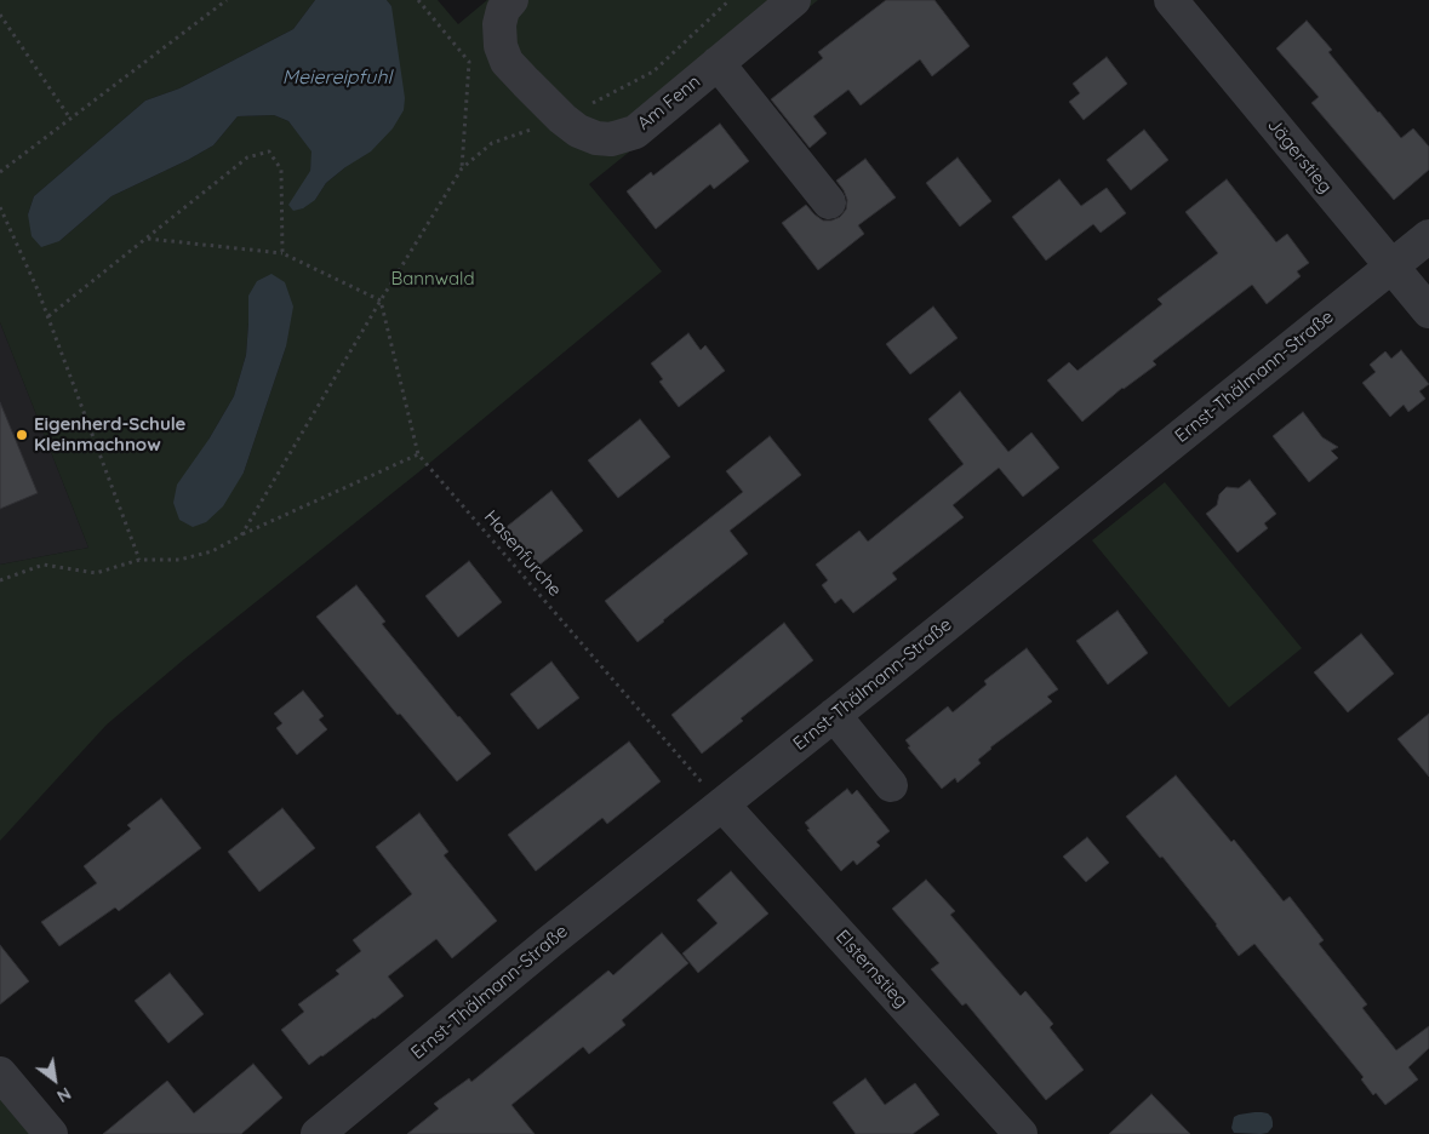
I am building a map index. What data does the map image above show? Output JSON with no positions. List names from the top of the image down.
{
  "streets": {
    "street": [
      "Am Fenn",
      "Jägerstieg",
      "Ernst-Thälmann-Straße",
      "Elsternstieg"
    ],
    "path": ["Hasenfurche"]
  },
  "crossings": [
    ["Jägerstieg", "Ernst-Thälmann-Straße"],
    ["Ernst-Thälmann-Straße", "Hasenfurche"],
    ["Ernst-Thälmann-Straße", "Elsternstieg"],
    ["Hasenfurche", "Elsternstieg"]
  ],
  "water": ["Meiereipfuhl"],
  "parks": ["Bannwald"],
  "places": ["Eigenherd-Schule Kleinmachnow"],
  "north": "bottom right"
}
